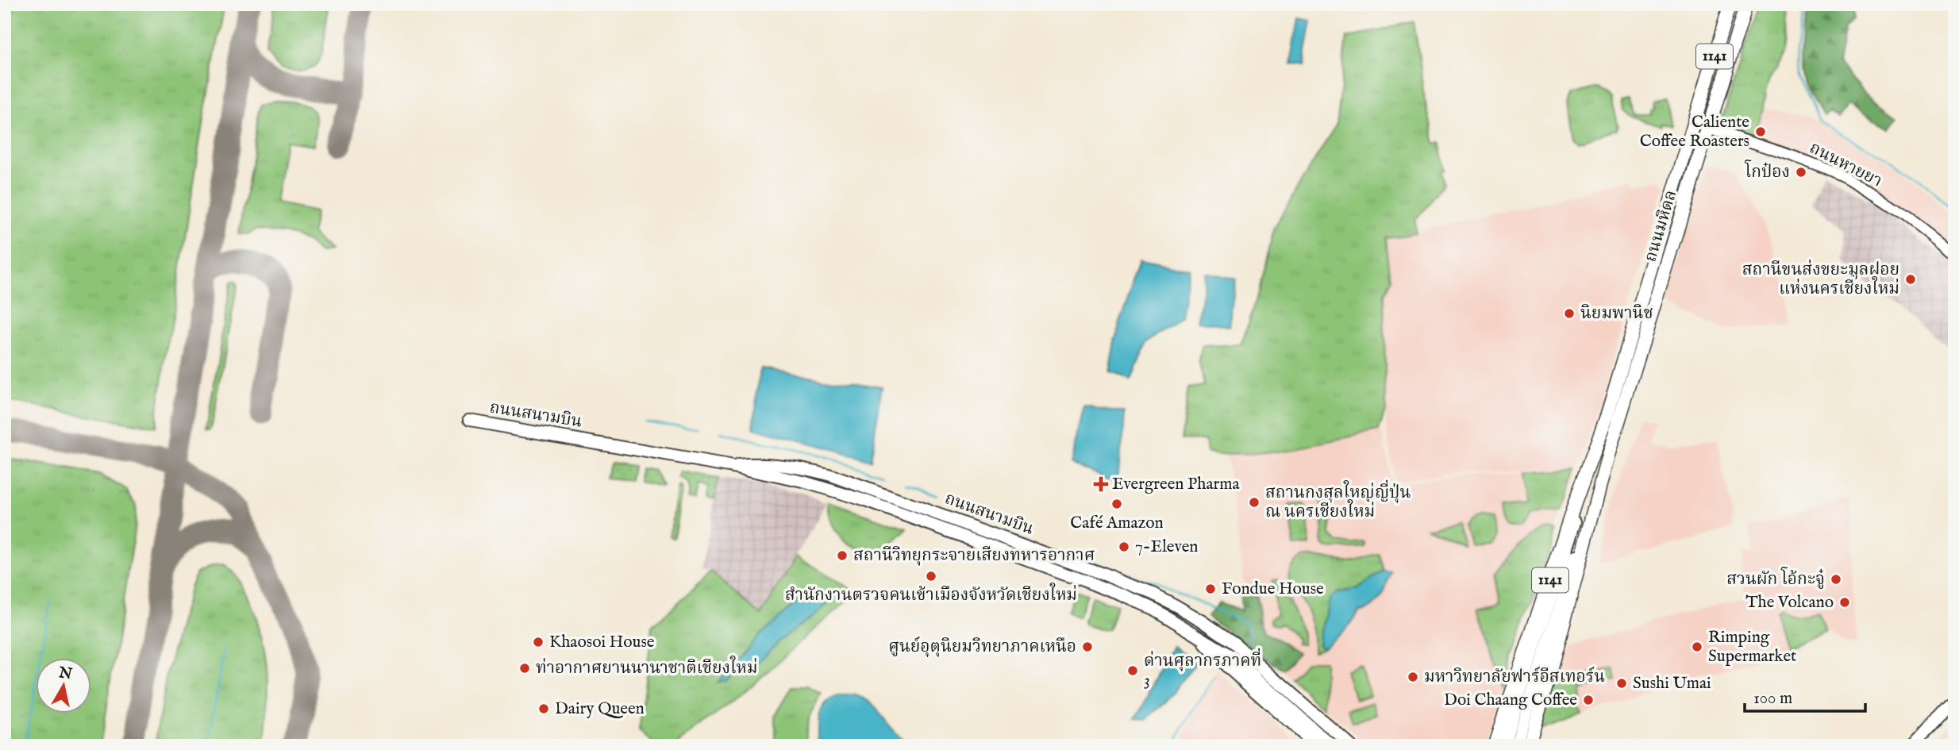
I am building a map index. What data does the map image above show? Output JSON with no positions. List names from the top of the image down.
{
  "streets": {
    "main road": ["1141", "ถนนมหิดล", "ถนนสนามบิน"],
    "street": ["ถนนหายยา"]
  },
  "crossings": [
    ["ถนนหายยา", "ถนนมหิดล"]
  ],
  "places": {
    "other": [
      "Caliente Coffee Roasters",
      "โกป๋อง",
      "สถานีขนส่งขยะมูลฝอย แห่งนครเชียงใหม่",
      "นิยมพานิช",
      "สถานกงสุลใหญ่ญี่ปุ่น ณ นครเชียงใหม่",
      "Café Amazon",
      "7-Eleven",
      "สถานีวิทยุกระจายเสียงทหารอากาศ",
      "สำนักงานตรวจคนเข้าเมืองจังหวัดเชียงใหม่",
      "สวนผัก โอ้กะจู๋",
      "Fondue House",
      "The Volcano",
      "Khaosoi House",
      "ศูนย์อุตุนิยมวิทยาภาคเหนือ",
      "Rimping Supermarket",
      "ท่าอากาศยานนานาชาติเชียงใหม่",
      "ด่านศุลากรภาคที่ 3",
      "มหาวิทยาลัยฟาร์อีสเทอร์น",
      "Sushi Umai",
      "Doi Chaang Coffee",
      "Dairy Queen"
    ],
    "health": ["Evergreen Pharma"]
  },
  "scale_bar": "100 m",
  "north": "top"
}
